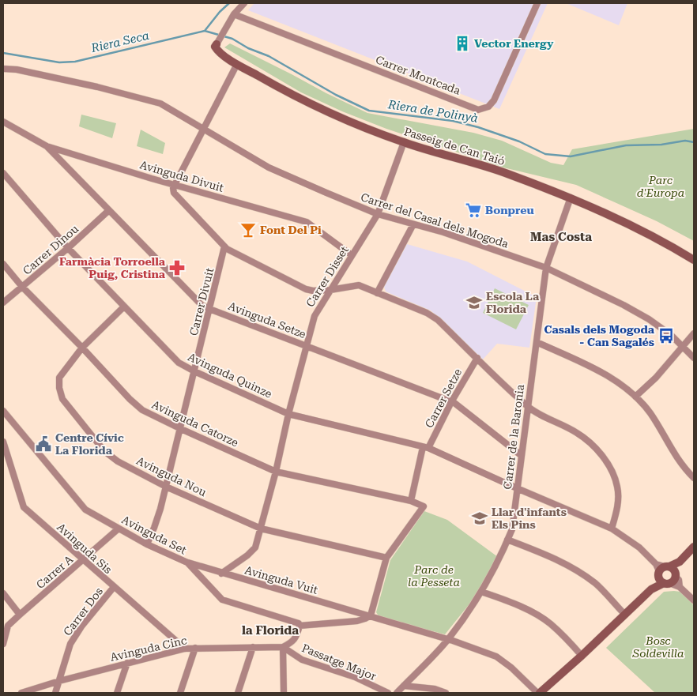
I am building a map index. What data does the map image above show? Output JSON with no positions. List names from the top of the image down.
{
  "streets": {
    "main road": ["Passeig de Can Taió"],
    "street": [
      "Carrer Montcada",
      "Avinguda Divuit",
      "Carrer del Casal dels Mogoda",
      "Carrer Dinou",
      "Carrer Disset",
      "Carrer Divuit",
      "Avinguda Setze",
      "Avinguda Quinze",
      "Carrer Setze",
      "Avinguda Catorze",
      "Carrer de la Baronia",
      "Avinguda Nou",
      "Avinguda Set",
      "Avinguda Sis",
      "Carrer A",
      "Avinguda Vuit",
      "Carrer Dos",
      "Avinguda Cinc",
      "Passatge Major"
    ]
  },
  "crossings": [
    ["Passeig de Can Taió", "Carrer Disset"],
    ["Passeig de Can Taió", "Carrer de la Baronia"],
    ["Avinguda Divuit", "Carrer Disset"],
    ["Avinguda Divuit", "Avinguda Setze"],
    ["Carrer del Casal dels Mogoda", "Carrer Disset"],
    ["Carrer del Casal dels Mogoda", "Carrer de la Baronia"],
    ["Carrer Dinou", "Avinguda Setze"],
    ["Carrer Dinou", "Avinguda Quinze"],
    ["Carrer Dinou", "Avinguda Catorze"],
    ["Carrer Disset", "Avinguda Setze"],
    ["Carrer Disset", "Avinguda Quinze"],
    ["Carrer Disset", "Avinguda Catorze"],
    ["Carrer Disset", "Avinguda Nou"],
    ["Carrer Disset", "Avinguda Vuit"],
    ["Carrer Divuit", "Avinguda Setze"],
    ["Carrer Divuit", "Avinguda Quinze"],
    ["Carrer Divuit", "Avinguda Catorze"],
    ["Carrer Divuit", "Avinguda Nou"],
    ["Carrer Divuit", "Avinguda Set"],
    ["Avinguda Setze", "Carrer Setze"],
    ["Avinguda Setze", "Carrer de la Baronia"],
    ["Avinguda Quinze", "Carrer Setze"],
    ["Avinguda Quinze", "Carrer de la Baronia"],
    ["Avinguda Quinze", "Avinguda Nou"],
    ["Carrer Setze", "Avinguda Catorze"],
    ["Avinguda Catorze", "Avinguda Nou"],
    ["Carrer de la Baronia", "Avinguda Vuit"],
    ["Avinguda Set", "Carrer A"],
    ["Avinguda Set", "Avinguda Vuit"],
    ["Avinguda Sis", "Carrer A"],
    ["Avinguda Sis", "Carrer Dos"],
    ["Avinguda Sis", "Avinguda Cinc"],
    ["Carrer Dos", "Avinguda Cinc"],
    ["Avinguda Cinc", "Passatge Major"]
  ],
  "districts": ["Mas Costa", "la Florida"],
  "water": ["Riera Seca", "Riera de Polinyà"],
  "parks": ["Parc d'Europa", "Parc de la Pesseta", "Bosc Soldevilla"],
  "places": {
    "building": ["Vector Energy"],
    "supermarket": ["Bonpreu"],
    "bar": ["Font Del Pi"],
    "pharmacy": ["Farmàcia Torroella Puig, Cristina"],
    "school or university": ["Escola La Florida", "Llar d'infants Els Pins"],
    "bus stop": ["Casals dels Mogoda - Can Sagalés"],
    "public building": ["Centre Cívic La Florida"]
  }
}
